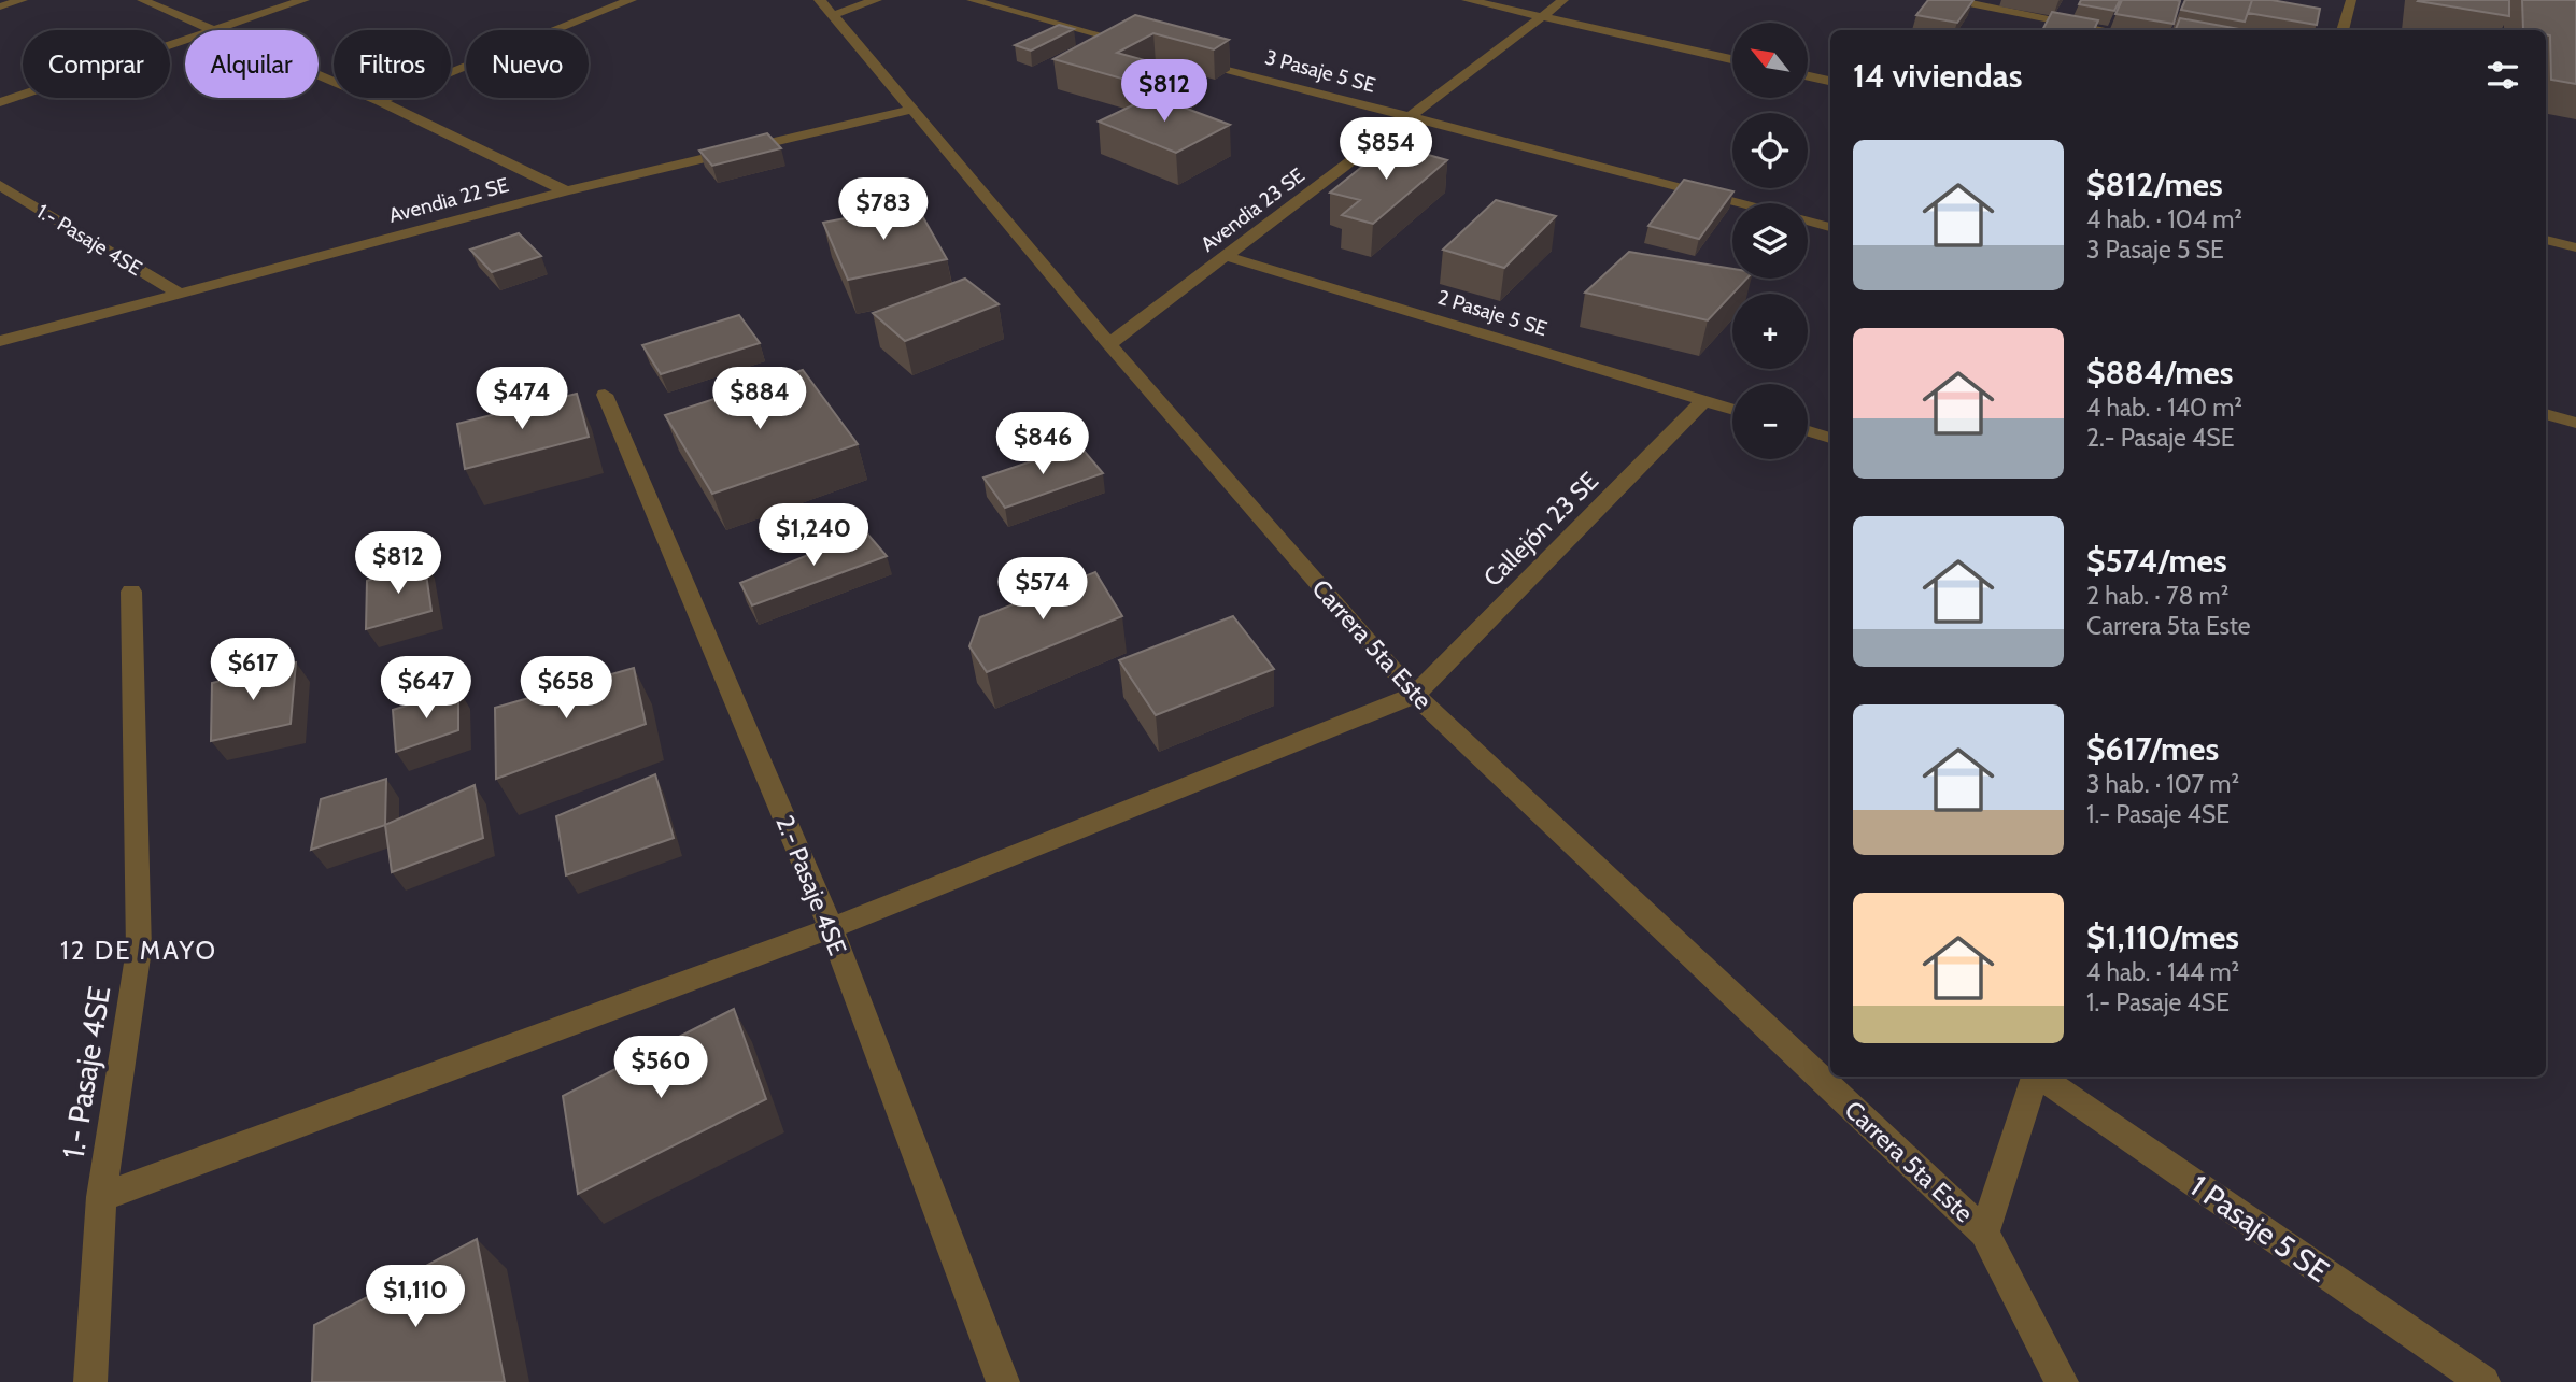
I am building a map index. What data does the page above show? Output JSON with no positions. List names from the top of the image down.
{
  "streets": {
    "street": [
      "3 Pasaje 5 SE",
      "Avendia 22 SE",
      "Avendia 23 SE",
      "1.- Pasaje 4SE",
      "2 Pasaje 5 SE",
      "Callejón 23 SE",
      "Carrera 5ta Este",
      "2.- Pasaje 4SE",
      "1 Pasaje 5 SE"
    ]
  },
  "crossings": [
    ["3 Pasaje 5 SE", "Avendia 23 SE"],
    ["Avendia 22 SE", "1.- Pasaje 4SE"],
    ["Avendia 22 SE", "Carrera 5ta Este"],
    ["Avendia 23 SE", "2 Pasaje 5 SE"],
    ["Avendia 23 SE", "Carrera 5ta Este"],
    ["2 Pasaje 5 SE", "Callejón 23 SE"],
    ["Callejón 23 SE", "Carrera 5ta Este"]
  ],
  "districts": ["12 DE MAYO"],
  "north": "top left",
  "page": {
    "map_buttons": ["+", "−"],
    "chip": [
      "Comprar",
      "Alquilar",
      "Filtros",
      "Nuevo"
    ],
    "heading": "14 viviendas",
    "price": [
      "$812",
      "$854",
      "$783",
      "$474",
      "$884",
      "$846",
      "$1,240",
      "$812",
      "$574",
      "$617",
      "$647",
      "$658",
      "$560",
      "$1,110"
    ],
    "list": [
      {
        "name": "$812/mes",
        "note": "4 hab. · 104 m² · 3 Pasaje 5 SE"
      },
      {
        "name": "$884/mes",
        "note": "4 hab. · 140 m² · 2.- Pasaje 4SE"
      },
      {
        "name": "$574/mes",
        "note": "2 hab. · 78 m² · Carrera 5ta Este"
      },
      {
        "name": "$617/mes",
        "note": "3 hab. · 107 m² · 1.- Pasaje 4SE"
      },
      {
        "name": "$1,110/mes",
        "note": "4 hab. · 144 m² · 1.- Pasaje 4SE"
      }
    ]
  }
}
